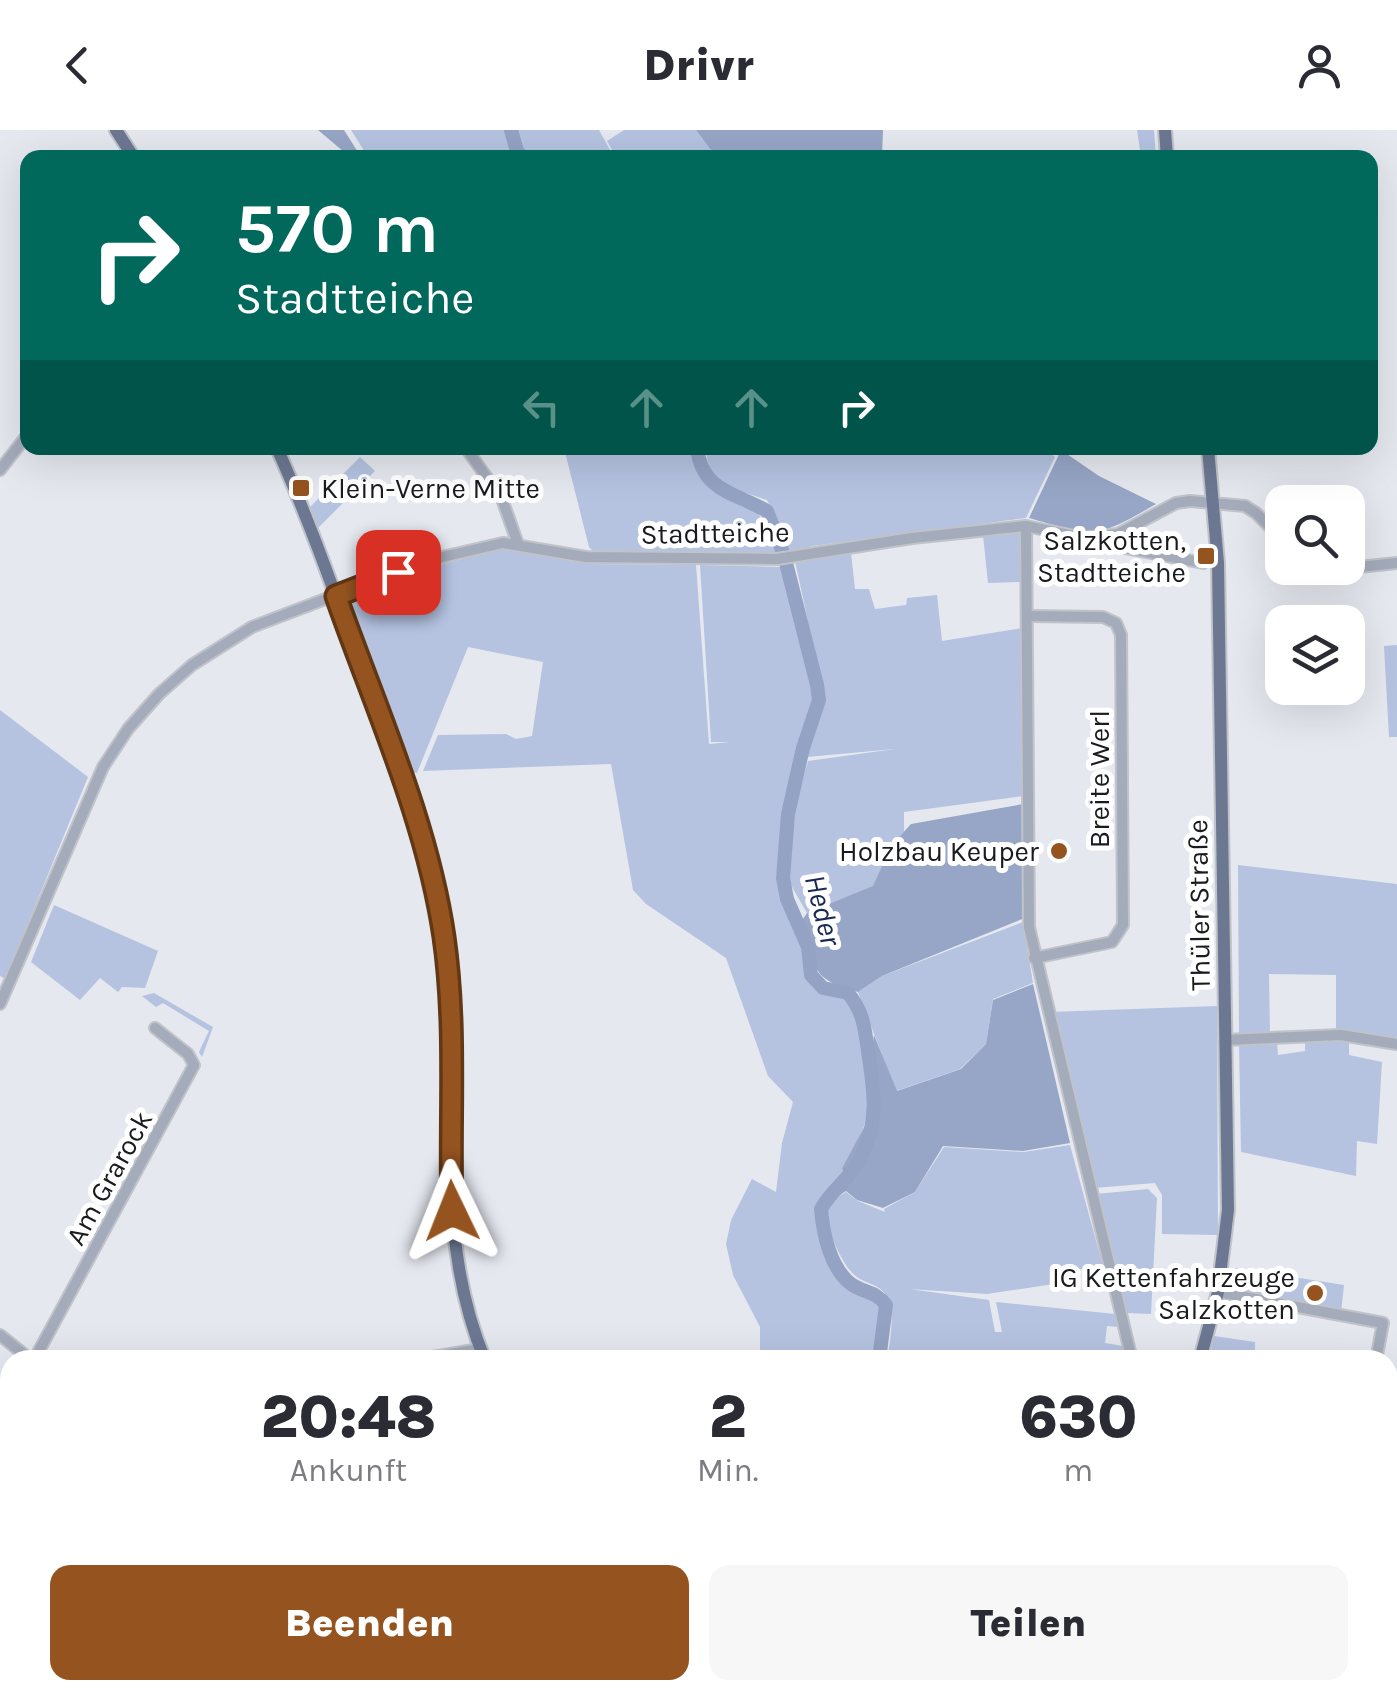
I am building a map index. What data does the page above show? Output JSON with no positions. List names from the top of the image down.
{
  "streets": {
    "main road": ["Thüler Straße"],
    "street": ["Stadtteiche", "Breite Werl", "Am Grarock"]
  },
  "crossings": [
    ["Stadtteiche", "Thüler Straße"]
  ],
  "water": ["Heder"],
  "places": {
    "transit": ["Klein-Verne Mitte", "Salzkotten, Stadtteiche"],
    "other": ["Holzbau Keuper", "IG Kettenfahrzeuge Salzkotten"]
  },
  "page": {
    "header": "Drivr",
    "turn": ["570 m", "Stadtteiche"],
    "eta": [
      "20:48",
      "Ankunft",
      "2",
      "Min.",
      "630",
      "m"
    ],
    "buttons": ["Beenden", "Teilen"]
  }
}
